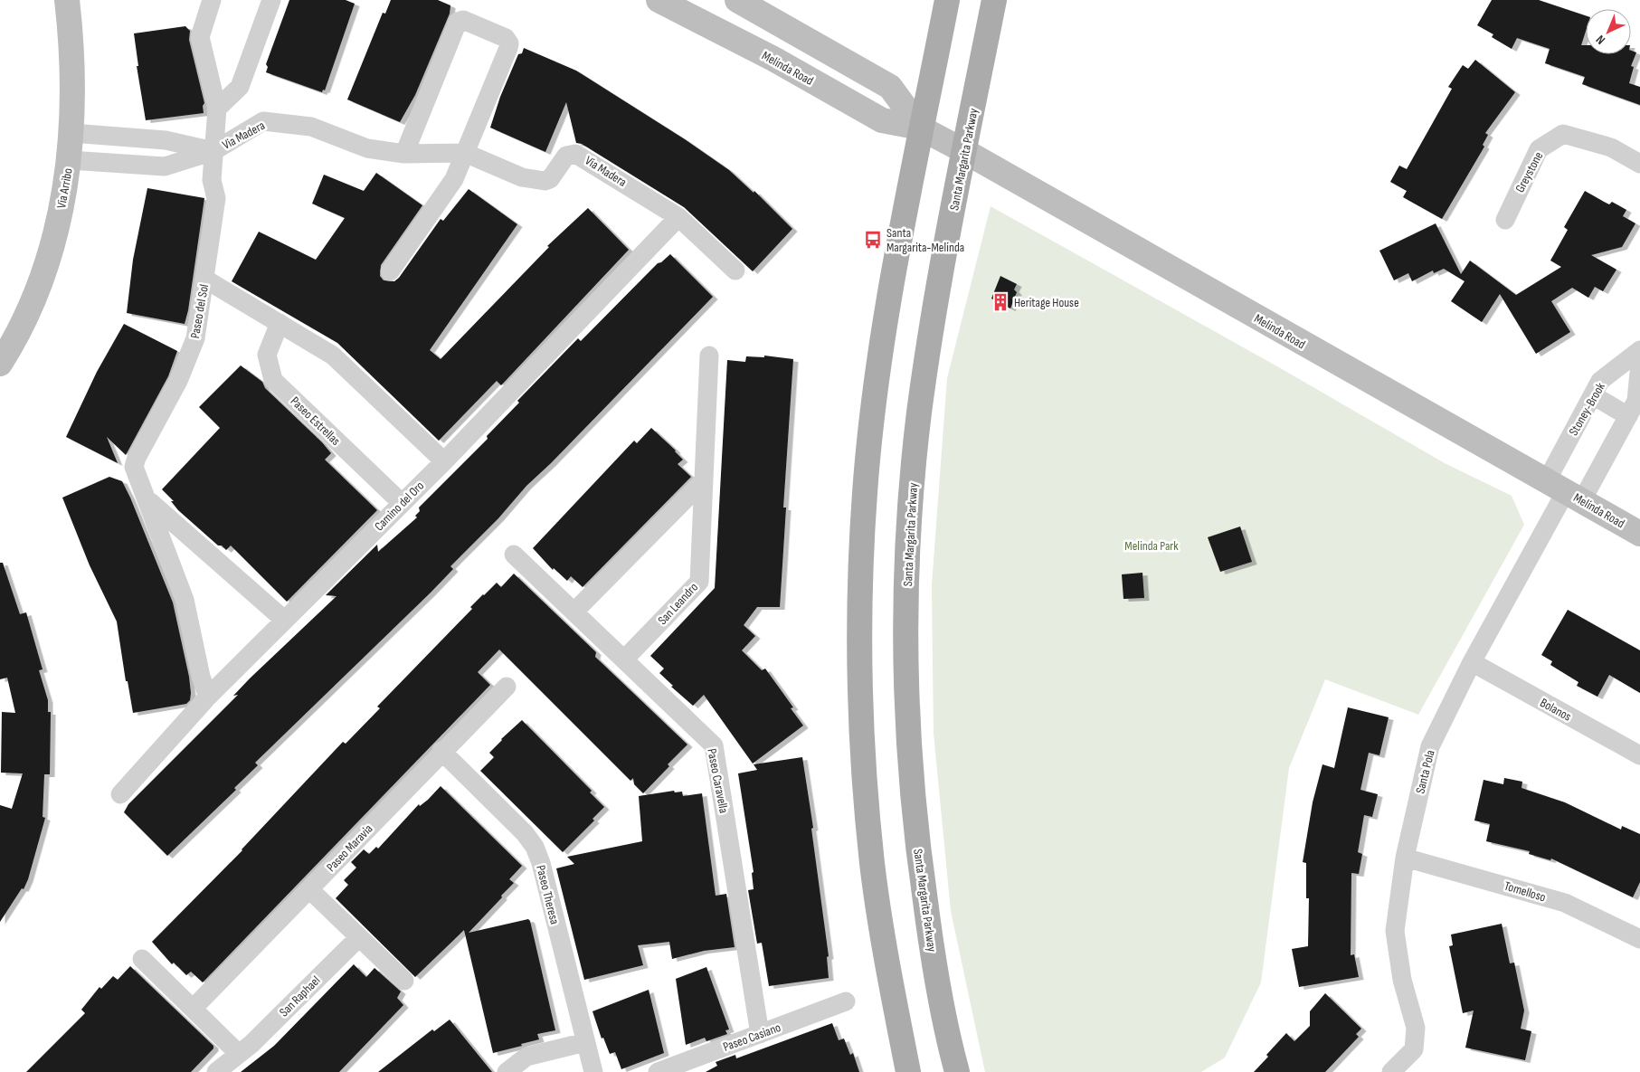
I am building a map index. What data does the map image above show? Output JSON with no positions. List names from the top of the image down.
{
  "streets": {
    "main road": ["Melinda Road", "Santa Margarita Parkway", "Via Arribo"],
    "street": [
      "Via Madera",
      "Greystone",
      "Paseo del Sol",
      "Stoney-Brook",
      "Paseo Estrellas",
      "Camino del Oro",
      "San Leandro",
      "Bolanos",
      "Santa Pola",
      "Paseo Caravella",
      "Paseo Maravia",
      "Tomelloso",
      "Paseo Theresa",
      "San Raphael",
      "Paseo Casiano"
    ]
  },
  "crossings": [
    ["Melinda Road", "Santa Margarita Parkway"],
    ["Melinda Road", "Stoney-Brook"],
    ["Melinda Road", "Santa Pola"],
    ["Via Madera", "Via Arribo"],
    ["Via Madera", "Paseo del Sol"],
    ["Via Madera", "Camino del Oro"],
    ["Paseo del Sol", "Camino del Oro"],
    ["Stoney-Brook", "Santa Pola"],
    ["Paseo Estrellas", "Camino del Oro"],
    ["San Leandro", "Paseo Caravella"],
    ["Bolanos", "Santa Pola"],
    ["Santa Pola", "Tomelloso"],
    ["Paseo Caravella", "Paseo Casiano"],
    ["Paseo Maravia", "Paseo Theresa"]
  ],
  "parks": ["Melinda Park"],
  "places": {
    "bus stop": ["Santa Margarita-Melinda"],
    "building": ["Heritage House"]
  },
  "north": "bottom left"
}
